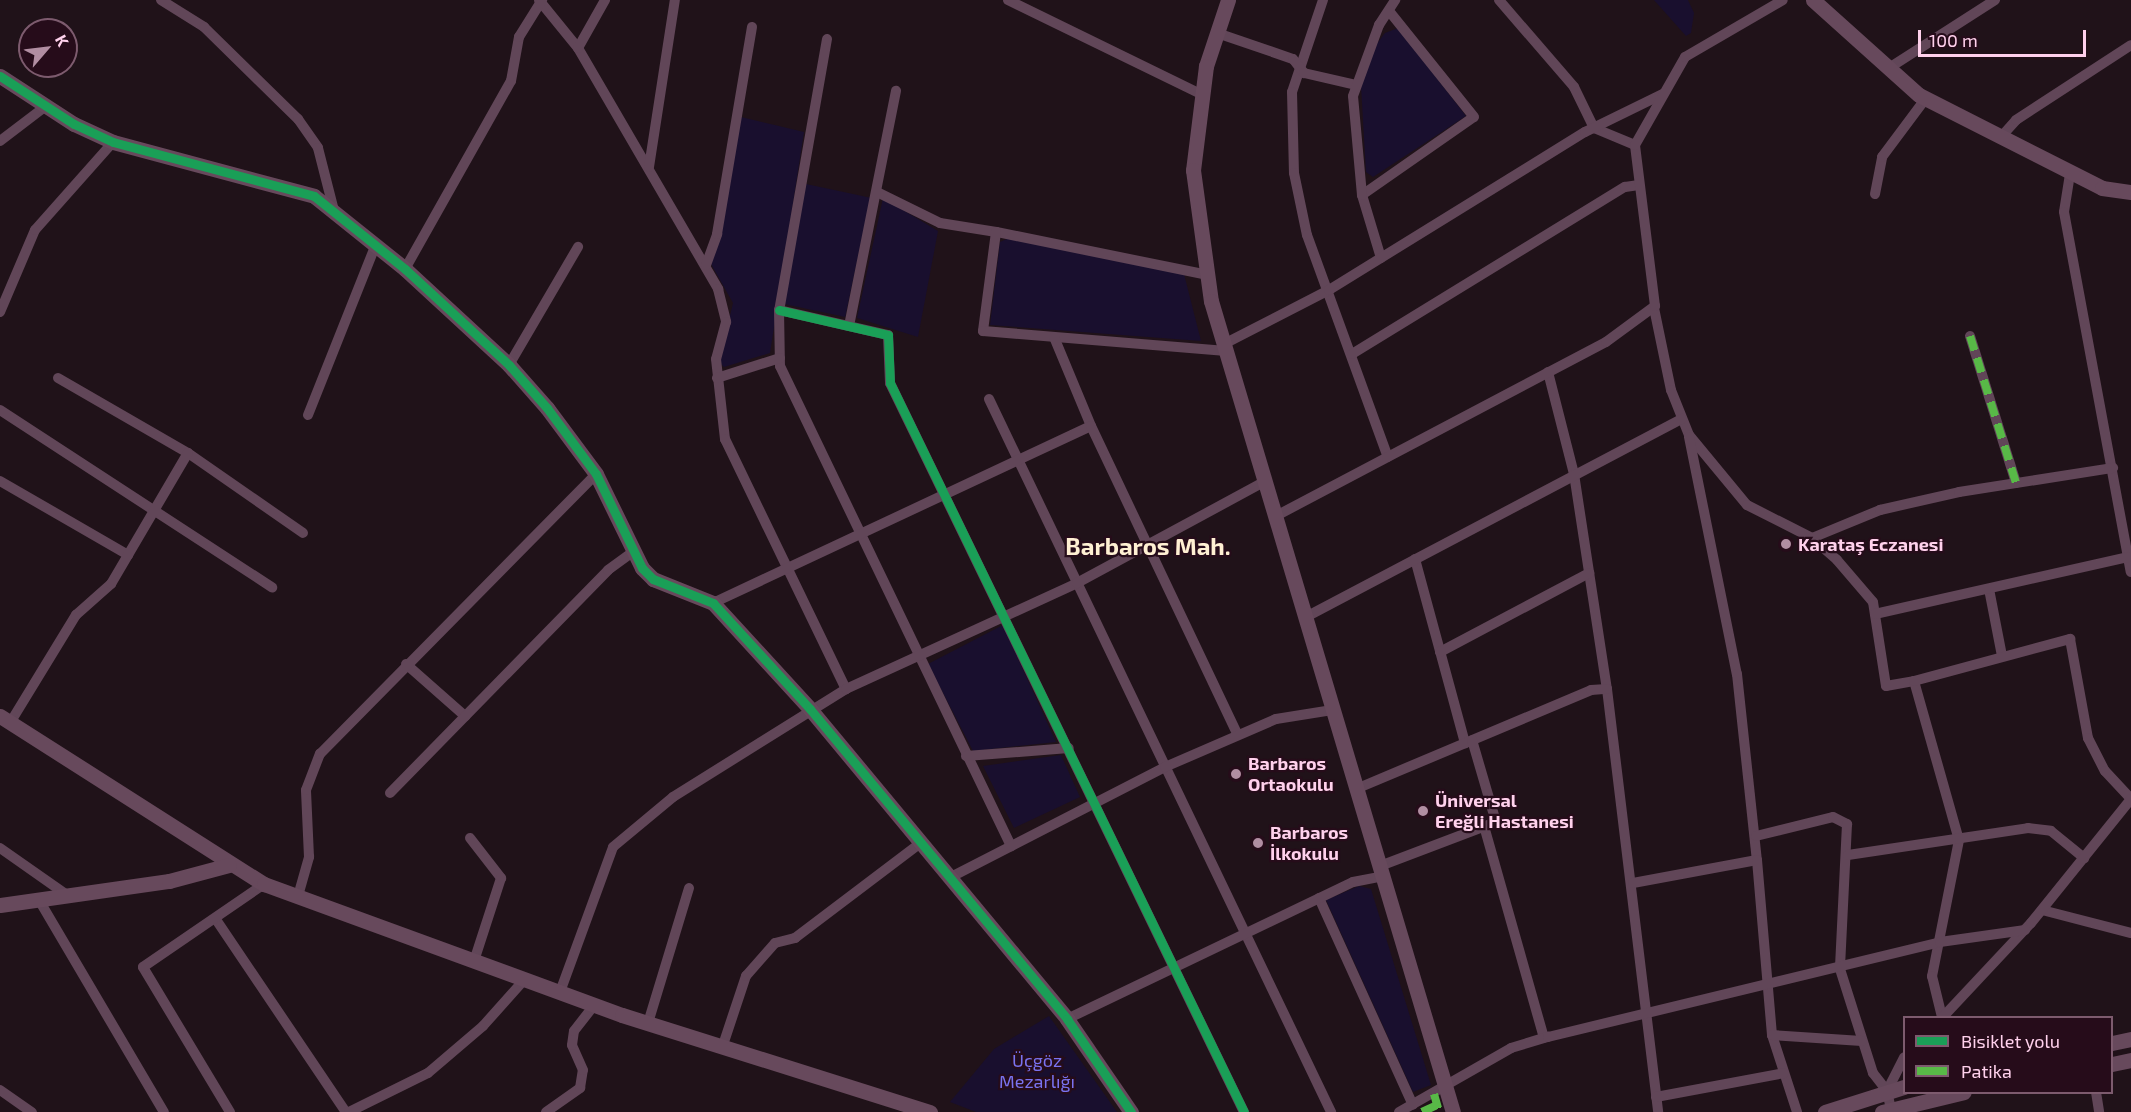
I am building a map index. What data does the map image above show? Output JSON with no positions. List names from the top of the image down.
{
  "districts": ["Barbaros Mah."],
  "parks": ["Üçgöz Mezarlığı"],
  "places": [
    "Karataş Eczanesi",
    "Barbaros Ortaokulu",
    "Üniversal Ereğli Hastanesi",
    "Barbaros İlkokulu"
  ],
  "legend": ["Bisiklet yolu", "Patika"],
  "scale_bar": "100 m",
  "north": "top right"
}
